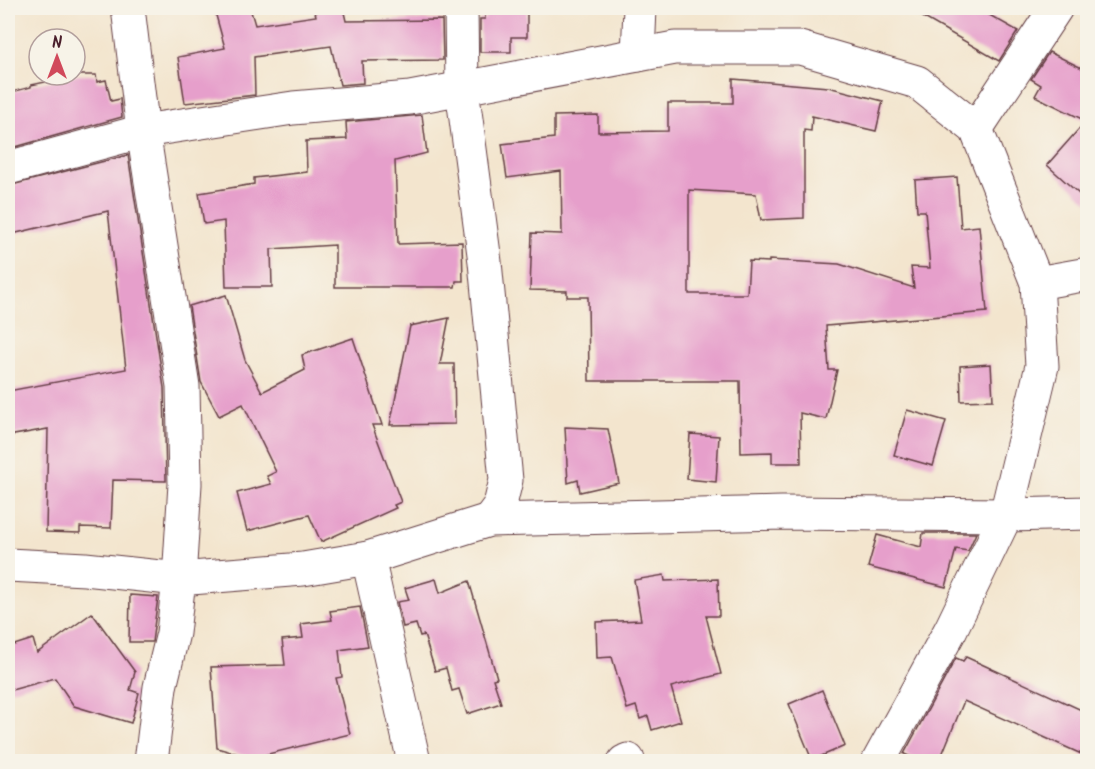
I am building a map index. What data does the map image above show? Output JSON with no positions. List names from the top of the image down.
{
  "north": "top"
}
